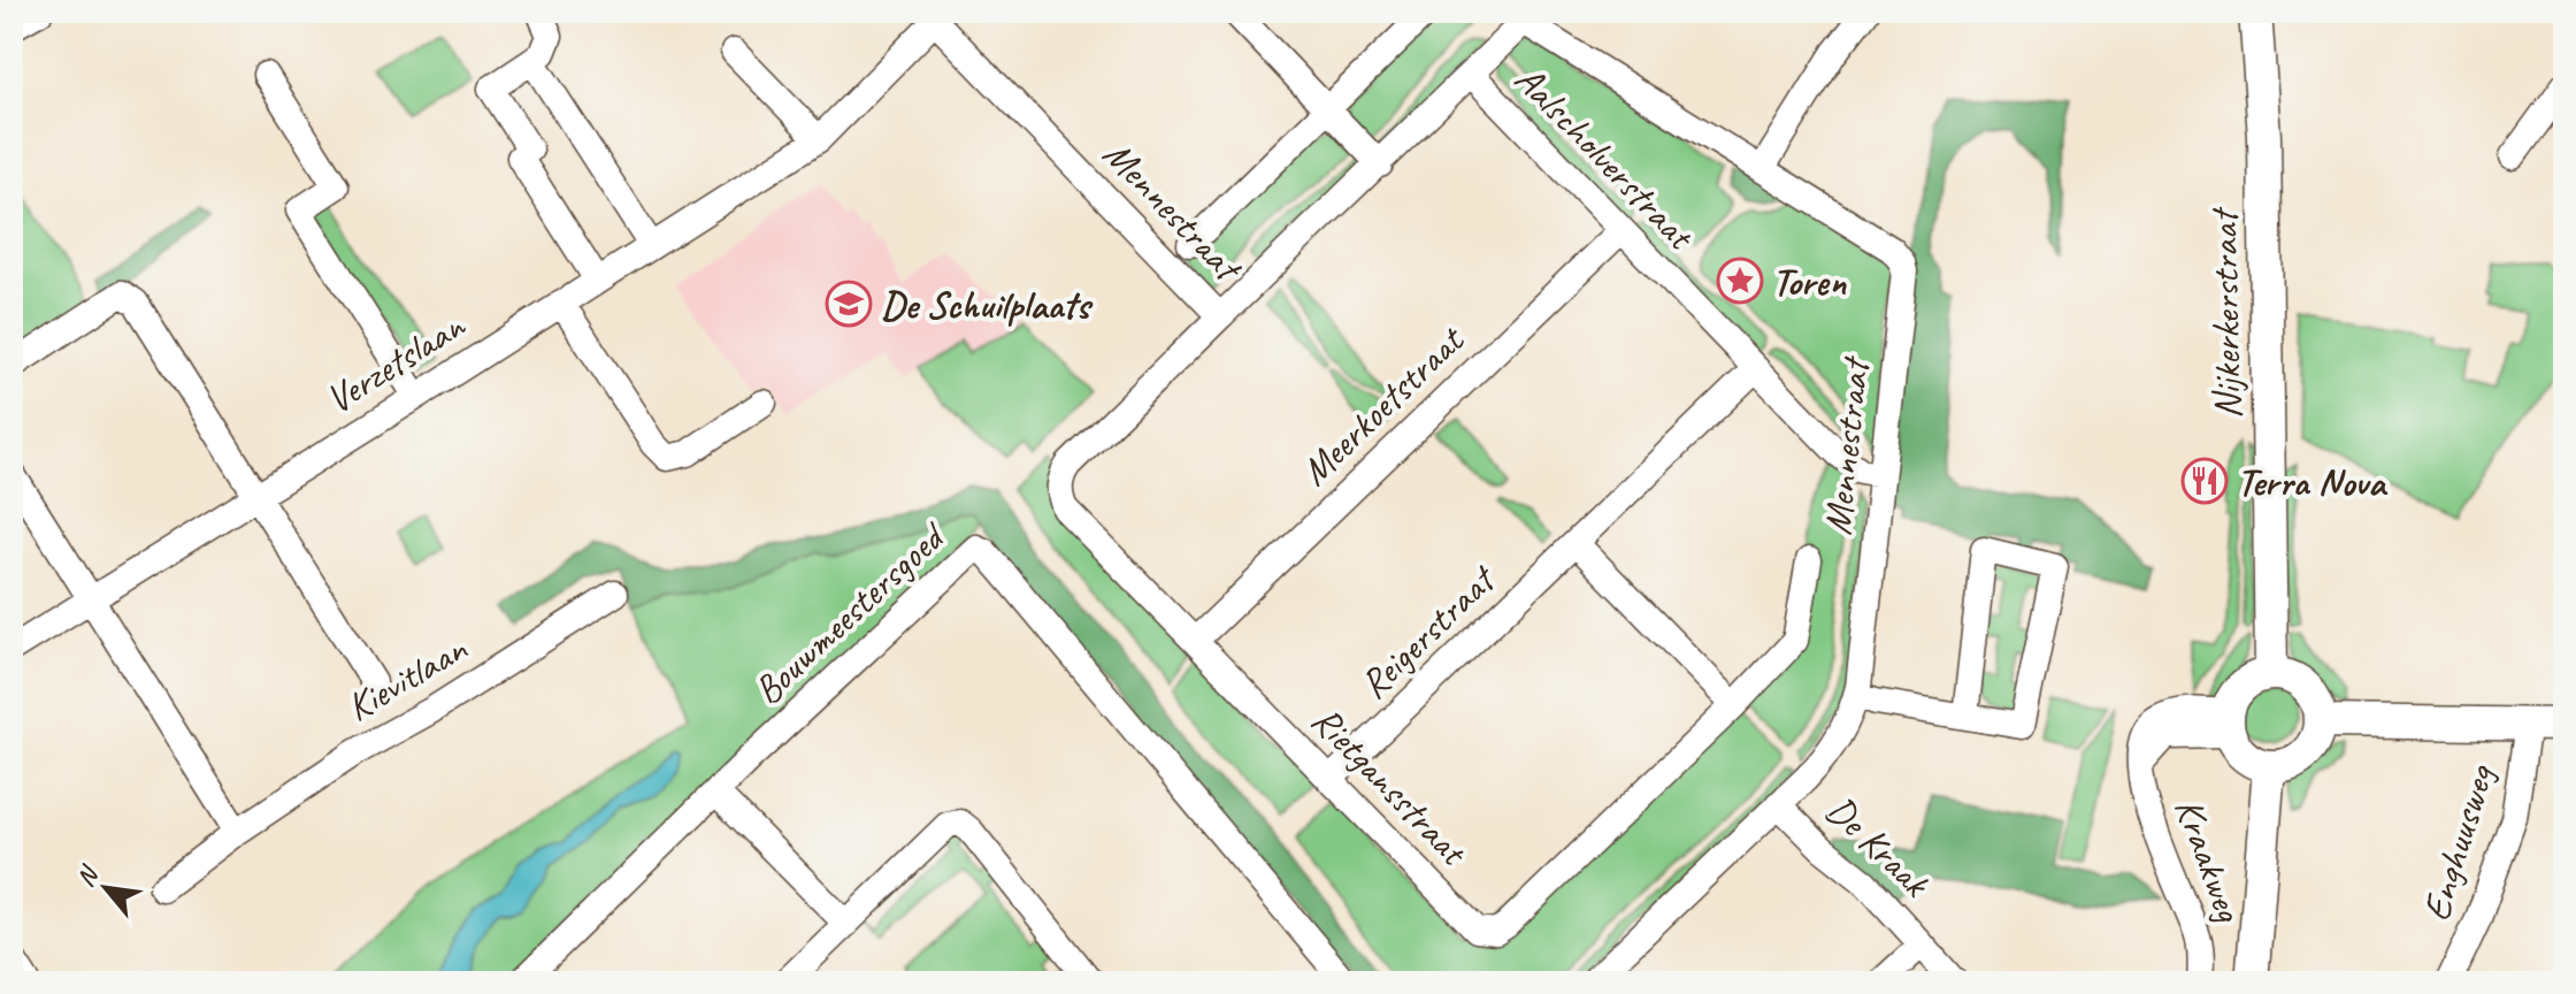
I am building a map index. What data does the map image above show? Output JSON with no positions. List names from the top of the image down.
{
  "streets": {
    "main road": ["Nijkerkerstraat"],
    "street": [
      "Aalscholverstraat",
      "Mennestraat",
      "Verzetslaan",
      "Meerkoetstraat",
      "Bouwmeestersgoed",
      "Reigerstraat",
      "Kievitlaan",
      "Rietgansstraat",
      "Enghuusweg",
      "De Kraak",
      "Kraakweg"
    ]
  },
  "crossings": [
    ["Aalscholverstraat", "Mennestraat"],
    ["Aalscholverstraat", "Meerkoetstraat"],
    ["Aalscholverstraat", "Reigerstraat"],
    ["Mennestraat", "Verzetslaan"],
    ["Mennestraat", "Rietgansstraat"],
    ["Mennestraat", "De Kraak"],
    ["Nijkerkerstraat", "Kraakweg"],
    ["Meerkoetstraat", "Rietgansstraat"],
    ["Reigerstraat", "Rietgansstraat"]
  ],
  "places": {
    "place": ["Toren"],
    "school or university": ["De Schuilplaats"],
    "restaurant": ["Terra Nova"]
  },
  "north": "top left"
}
